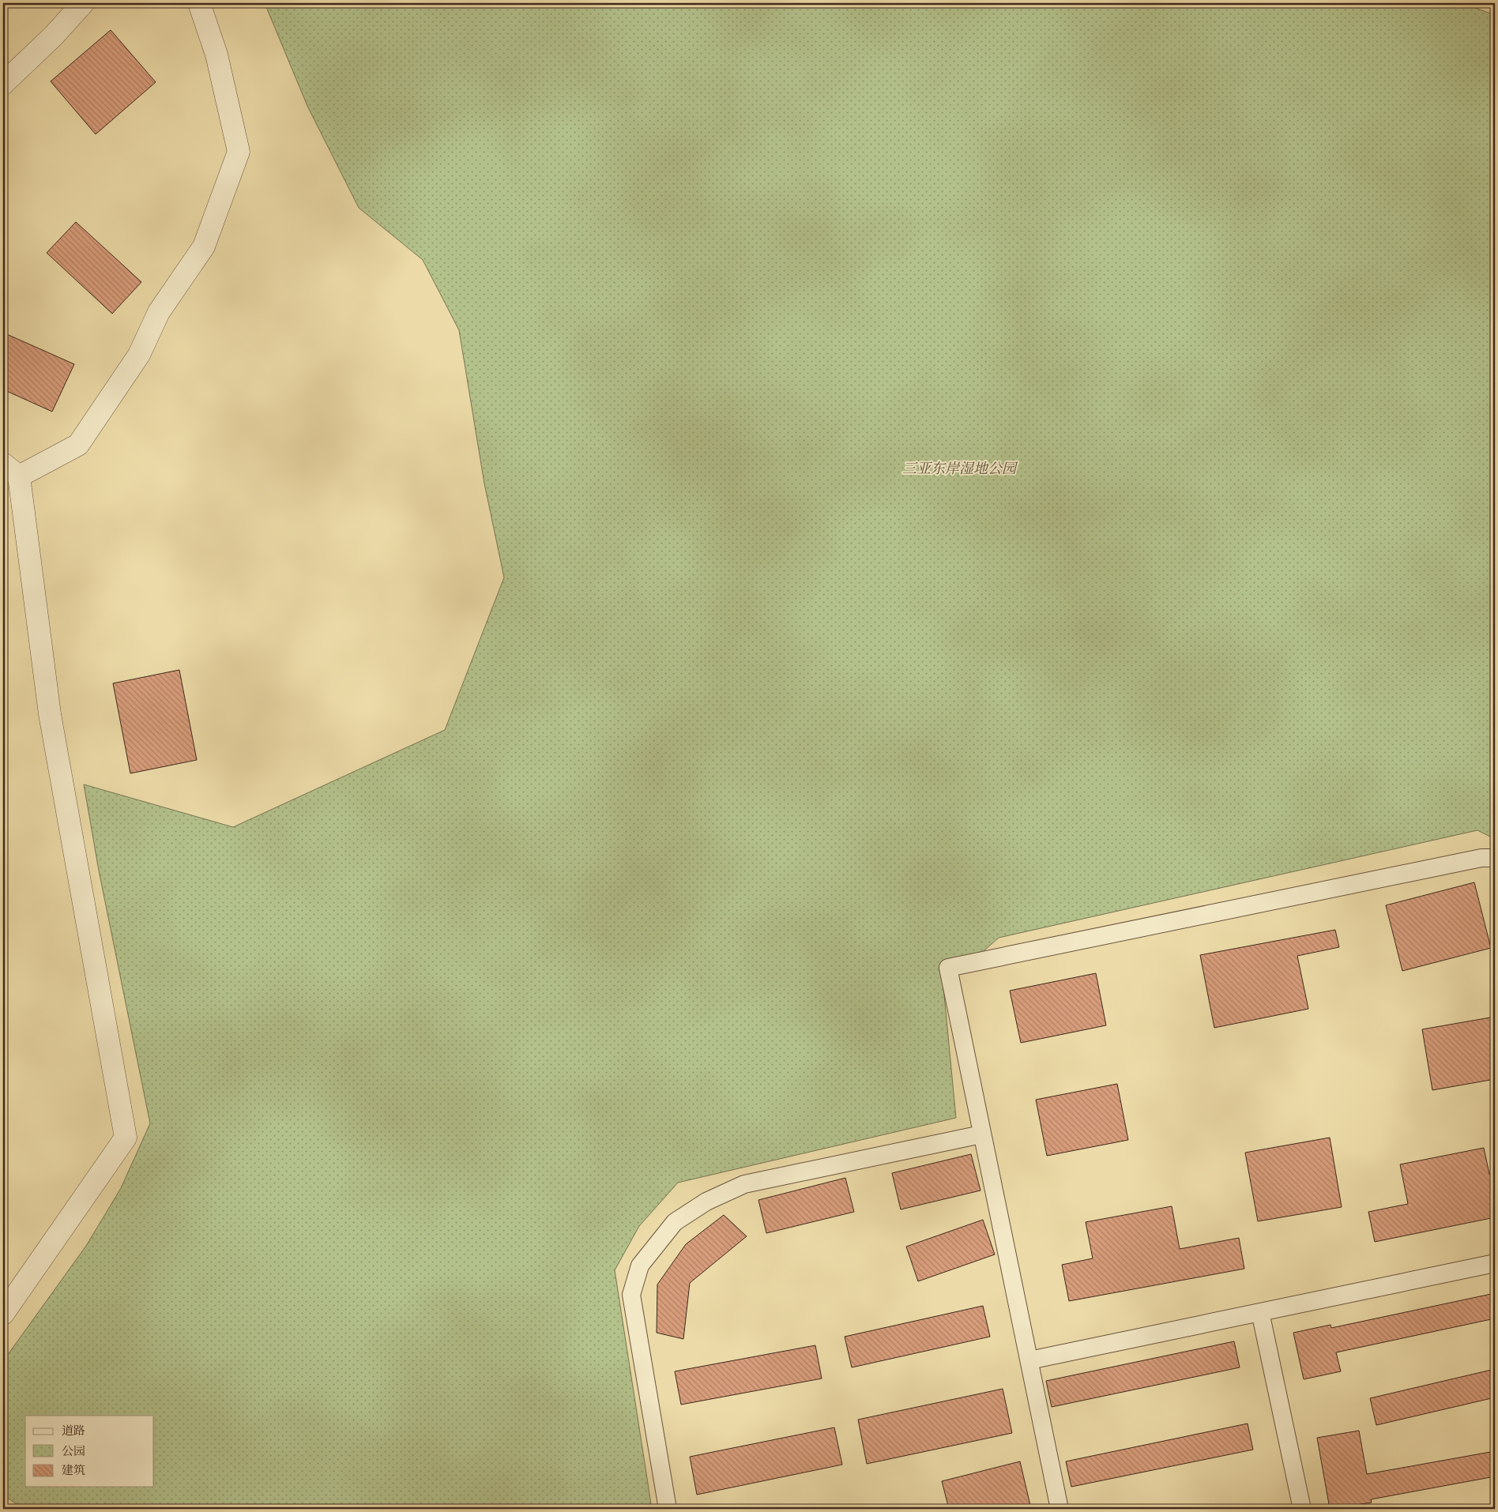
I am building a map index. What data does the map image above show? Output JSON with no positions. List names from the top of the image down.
{
  "parks": ["三亚东岸湿地公园"],
  "legend": ["道路", "公园", "建筑"]
}
